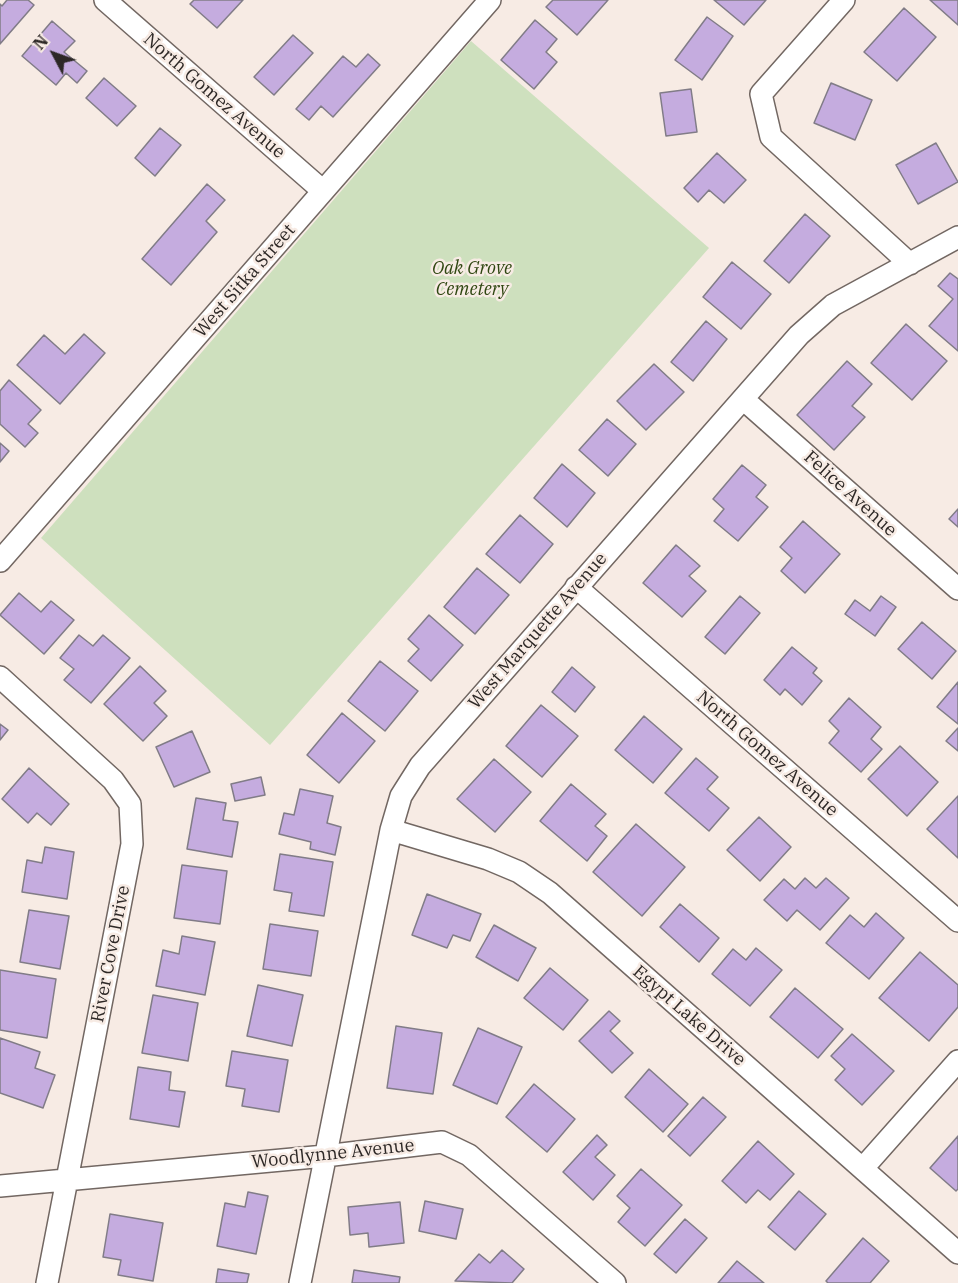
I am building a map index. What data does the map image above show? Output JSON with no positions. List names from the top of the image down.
{
  "streets": {
    "street": [
      "North Gomez Avenue",
      "West Sitka Street",
      "Felice Avenue",
      "West Marquette Avenue",
      "River Cove Drive",
      "Egypt Lake Drive",
      "Woodlynne Avenue"
    ]
  },
  "crossings": [
    ["North Gomez Avenue", "West Sitka Street"],
    ["North Gomez Avenue", "West Marquette Avenue"],
    ["Felice Avenue", "West Marquette Avenue"],
    ["West Marquette Avenue", "Egypt Lake Drive"],
    ["West Marquette Avenue", "Woodlynne Avenue"],
    ["River Cove Drive", "Woodlynne Avenue"]
  ],
  "parks": ["Oak Grove Cemetery"],
  "north": "top left"
}
